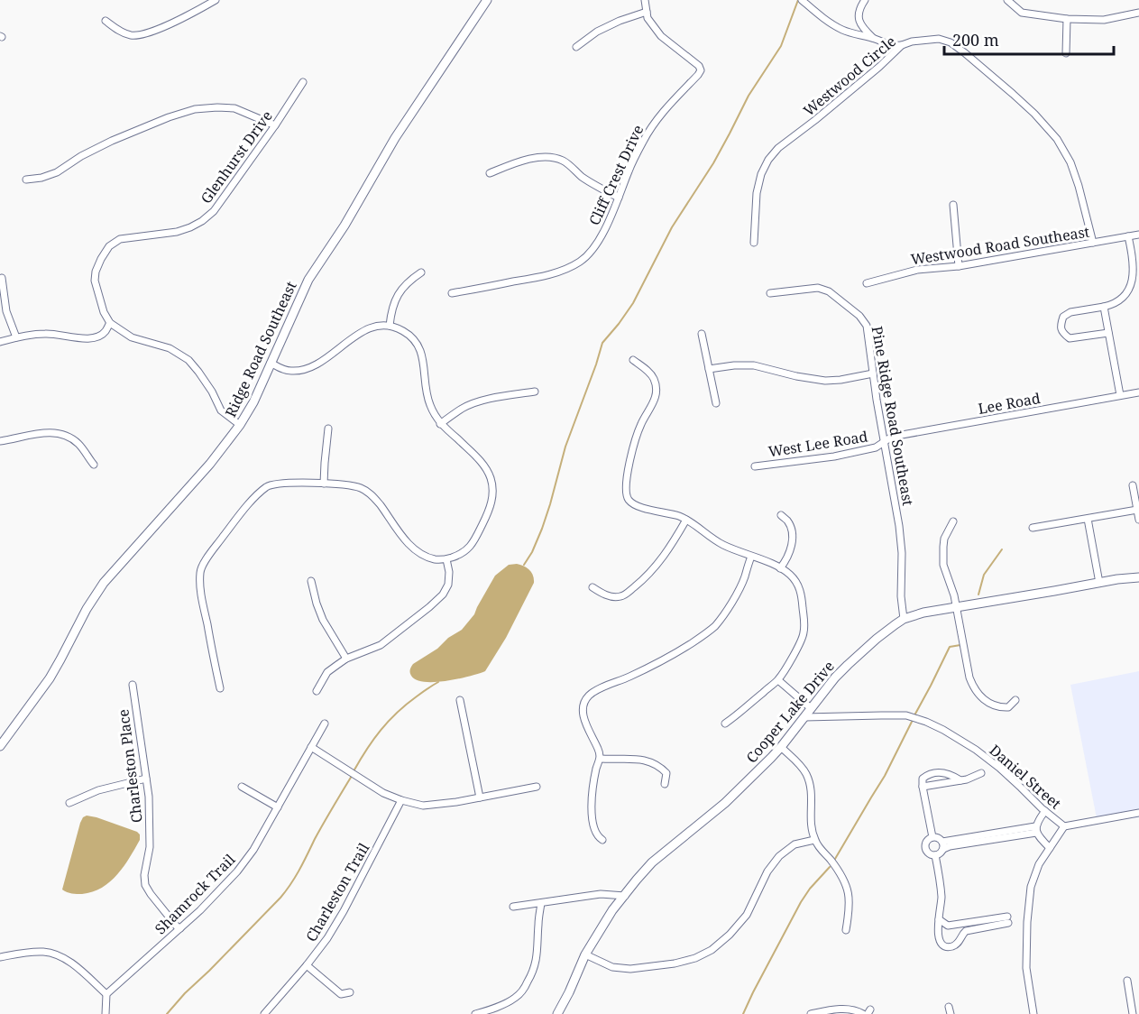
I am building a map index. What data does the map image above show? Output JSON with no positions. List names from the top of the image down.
{
  "streets": {
    "street": [
      "Westwood Circle",
      "Glenhurst Drive",
      "Cliff Crest Drive",
      "Westwood Road Southeast",
      "Ridge Road Southeast",
      "Lee Road",
      "Pine Ridge Road Southeast",
      "West Lee Road",
      "Cooper Lake Drive",
      "Charleston Place",
      "Daniel Street",
      "Charleston Trail",
      "Shamrock Trail"
    ]
  },
  "crossings": [
    ["Westwood Circle", "Westwood Road Southeast"],
    ["Lee Road", "Pine Ridge Road Southeast"],
    ["Lee Road", "West Lee Road"],
    ["Pine Ridge Road Southeast", "West Lee Road"],
    ["Pine Ridge Road Southeast", "Cooper Lake Drive"],
    ["Cooper Lake Drive", "Daniel Street"],
    ["Charleston Place", "Shamrock Trail"]
  ],
  "scale_bar": "200 m"
}
